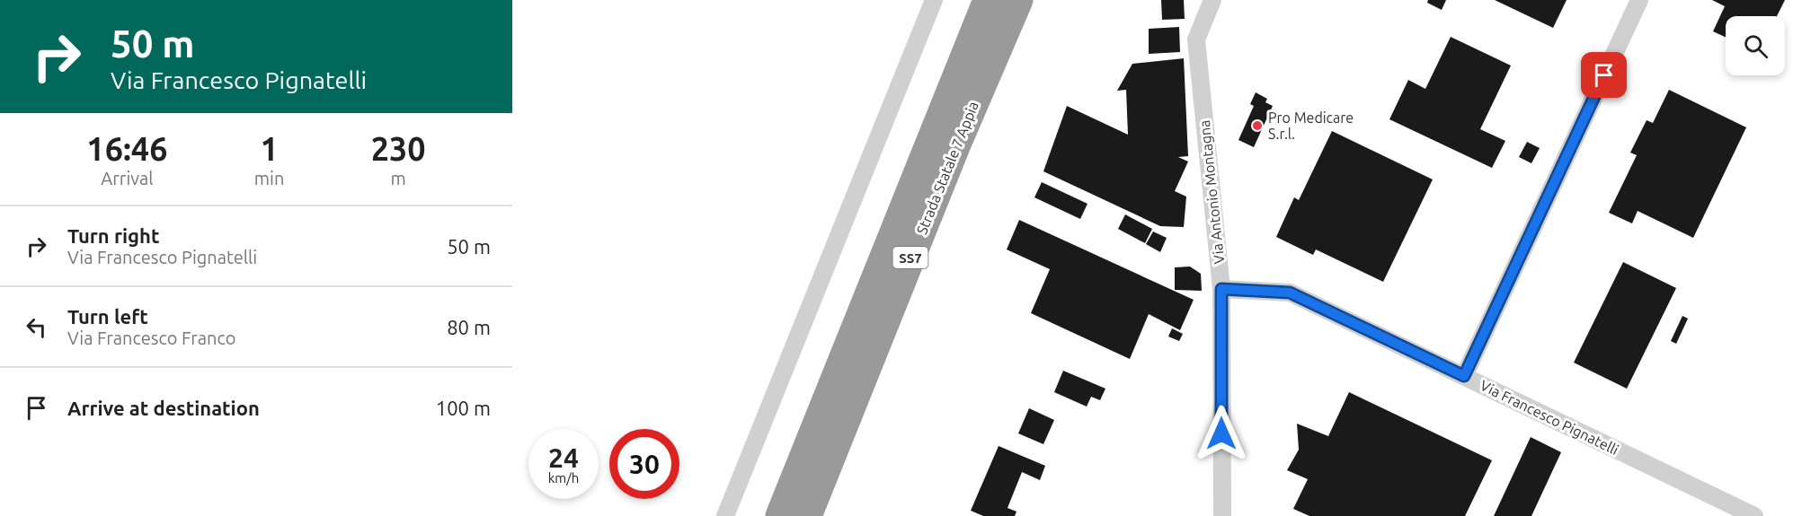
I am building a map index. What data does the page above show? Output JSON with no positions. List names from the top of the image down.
{
  "streets": {
    "highway": ["Strada Statale 7 Appia", "SS7"],
    "street": ["Via Antonio Montagna", "Via Francesco Pignatelli"]
  },
  "crossings": [
    ["Via Antonio Montagna", "Via Francesco Pignatelli"]
  ],
  "places": ["Pro Medicare S.r.l."],
  "page": {
    "turn": ["50 m", "Via Francesco Pignatelli"],
    "eta": [
      "16:46",
      "Arrival",
      "1",
      "min",
      "230",
      "m"
    ],
    "list": [
      {
        "name": "Turn right",
        "note": "Via Francesco Pignatelli",
        "value": "50 m"
      },
      {
        "name": "Turn left",
        "note": "Via Francesco Franco",
        "value": "80 m"
      },
      {
        "name": "Arrive at destination",
        "value": "100 m"
      }
    ],
    "speed": "24 km/h",
    "limit": "30"
  }
}
